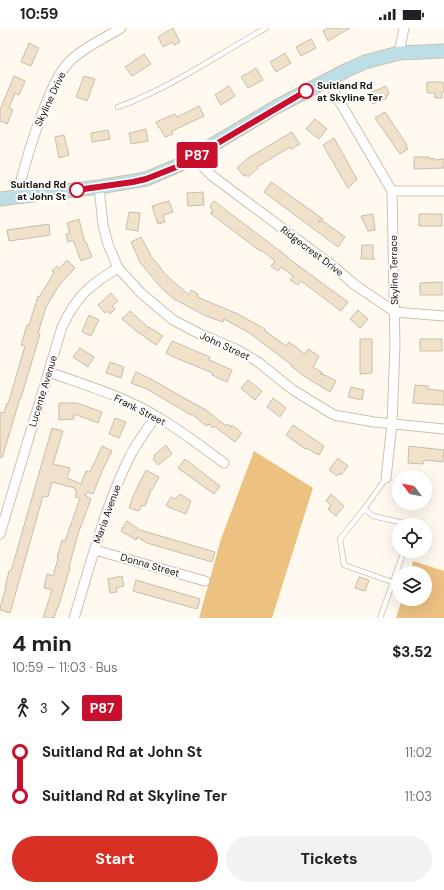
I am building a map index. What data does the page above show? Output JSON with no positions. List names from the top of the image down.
{
  "streets": {
    "street": [
      "Skyline Drive",
      "Ridgecrest Drive",
      "Skyline Terrace",
      "John Street",
      "Lucente Avenue",
      "Frank Street",
      "Maria Avenue",
      "Donna Street"
    ]
  },
  "crossings": [
    ["Ridgecrest Drive", "Skyline Terrace"],
    ["Skyline Terrace", "John Street"],
    ["John Street", "Lucente Avenue"],
    ["Lucente Avenue", "Frank Street"],
    ["Frank Street", "Maria Avenue"],
    ["Maria Avenue", "Donna Street"]
  ],
  "places": ["Suitland Rd at Skyline Ter", "Suitland Rd at John St"],
  "lines": ["bus line P87"],
  "north": "top left",
  "page": {
    "status": "10:59",
    "on_map": "P87",
    "heading": ["4 min", "10:59 – 11:03 · Bus", "$3.52"],
    "legs": ["3", "P87"],
    "list": [
      {
        "name": "Suitland Rd at John St",
        "value": "11:02"
      },
      {
        "name": "Suitland Rd at Skyline Ter",
        "value": "11:03"
      }
    ],
    "buttons": ["Start", "Tickets"]
  }
}
